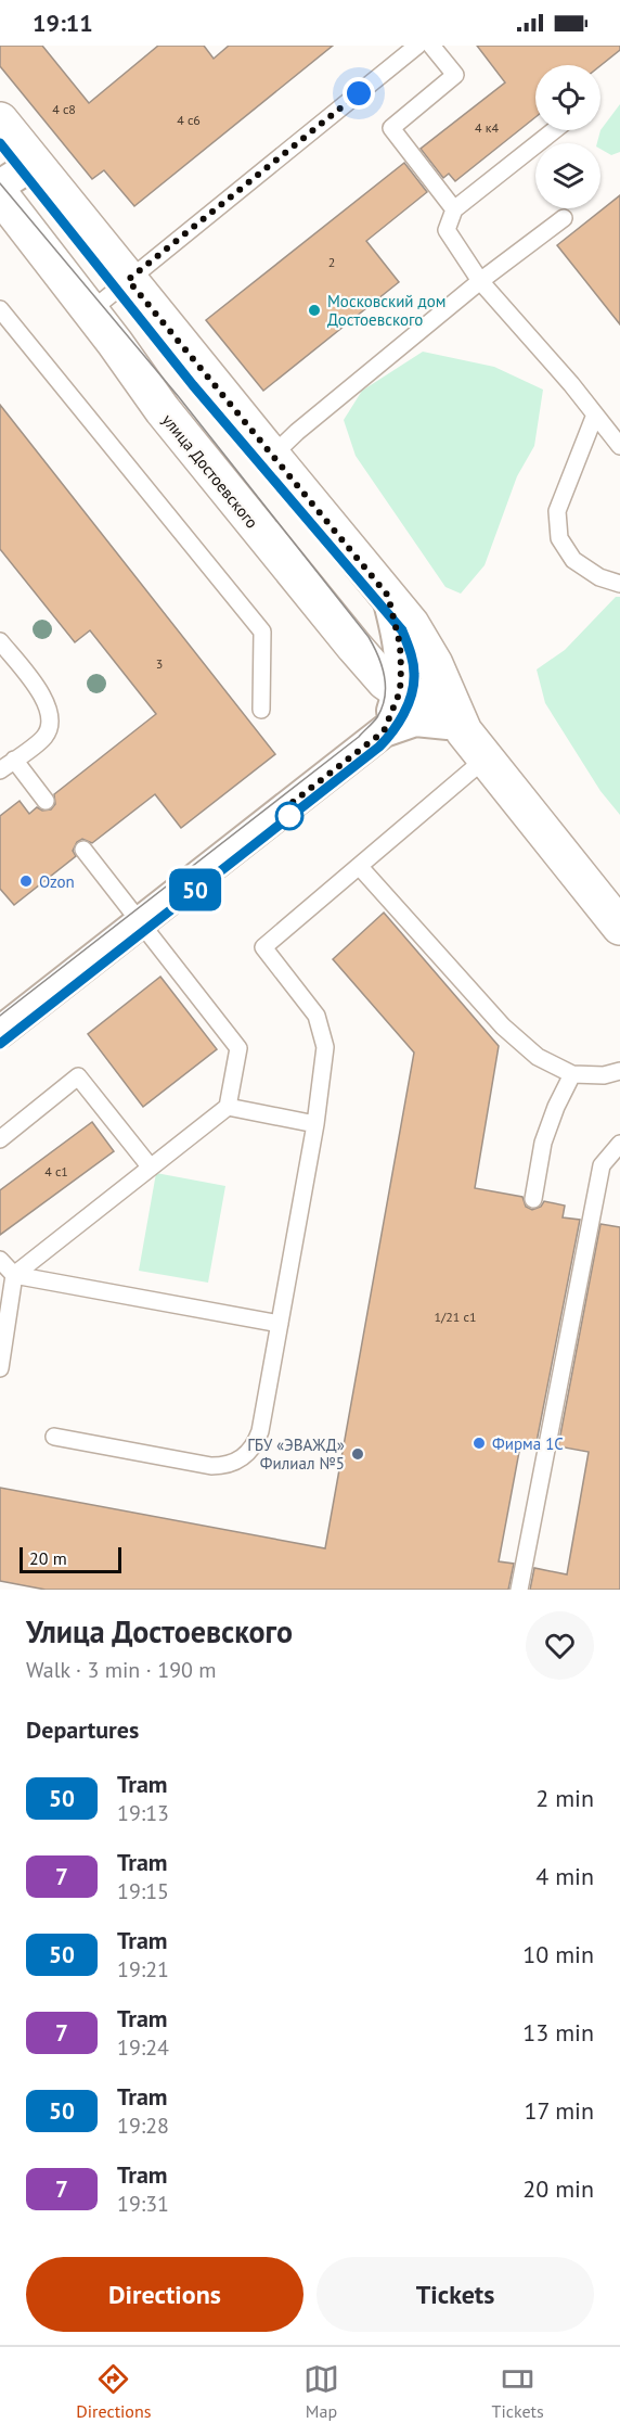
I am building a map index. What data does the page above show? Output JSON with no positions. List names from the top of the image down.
{
  "streets": {
    "street": ["улица Достоевского"]
  },
  "places": [
    "Московский дом Достоевского",
    "Ozon",
    "Фирма 1С",
    "ГБУ «ЭВАЖД» Филиал №5"
  ],
  "lines": ["tram line 50"],
  "house_numbers": [
    "4 с8",
    "4 с6",
    "4 к4",
    "2",
    "3",
    "4 с1",
    "1/21 с1"
  ],
  "scale_bar": "20 m",
  "page": {
    "status": "19:11",
    "on_map": "50",
    "scale": "20 m",
    "heading": [
      ["Улица Достоевского", "Walk · 3 min · 190 m"],
      "Departures"
    ],
    "list": [
      {
        "mark": "50",
        "name": "Tram",
        "note": "19:13",
        "value": "2 min"
      },
      {
        "mark": "7",
        "name": "Tram",
        "note": "19:15",
        "value": "4 min"
      },
      {
        "mark": "50",
        "name": "Tram",
        "note": "19:21",
        "value": "10 min"
      },
      {
        "mark": "7",
        "name": "Tram",
        "note": "19:24",
        "value": "13 min"
      },
      {
        "mark": "50",
        "name": "Tram",
        "note": "19:28",
        "value": "17 min"
      },
      {
        "mark": "7",
        "name": "Tram",
        "note": "19:31",
        "value": "20 min"
      }
    ],
    "buttons": ["Directions", "Tickets"],
    "tabs": ["Directions", "Map", "Tickets"]
  }
}
